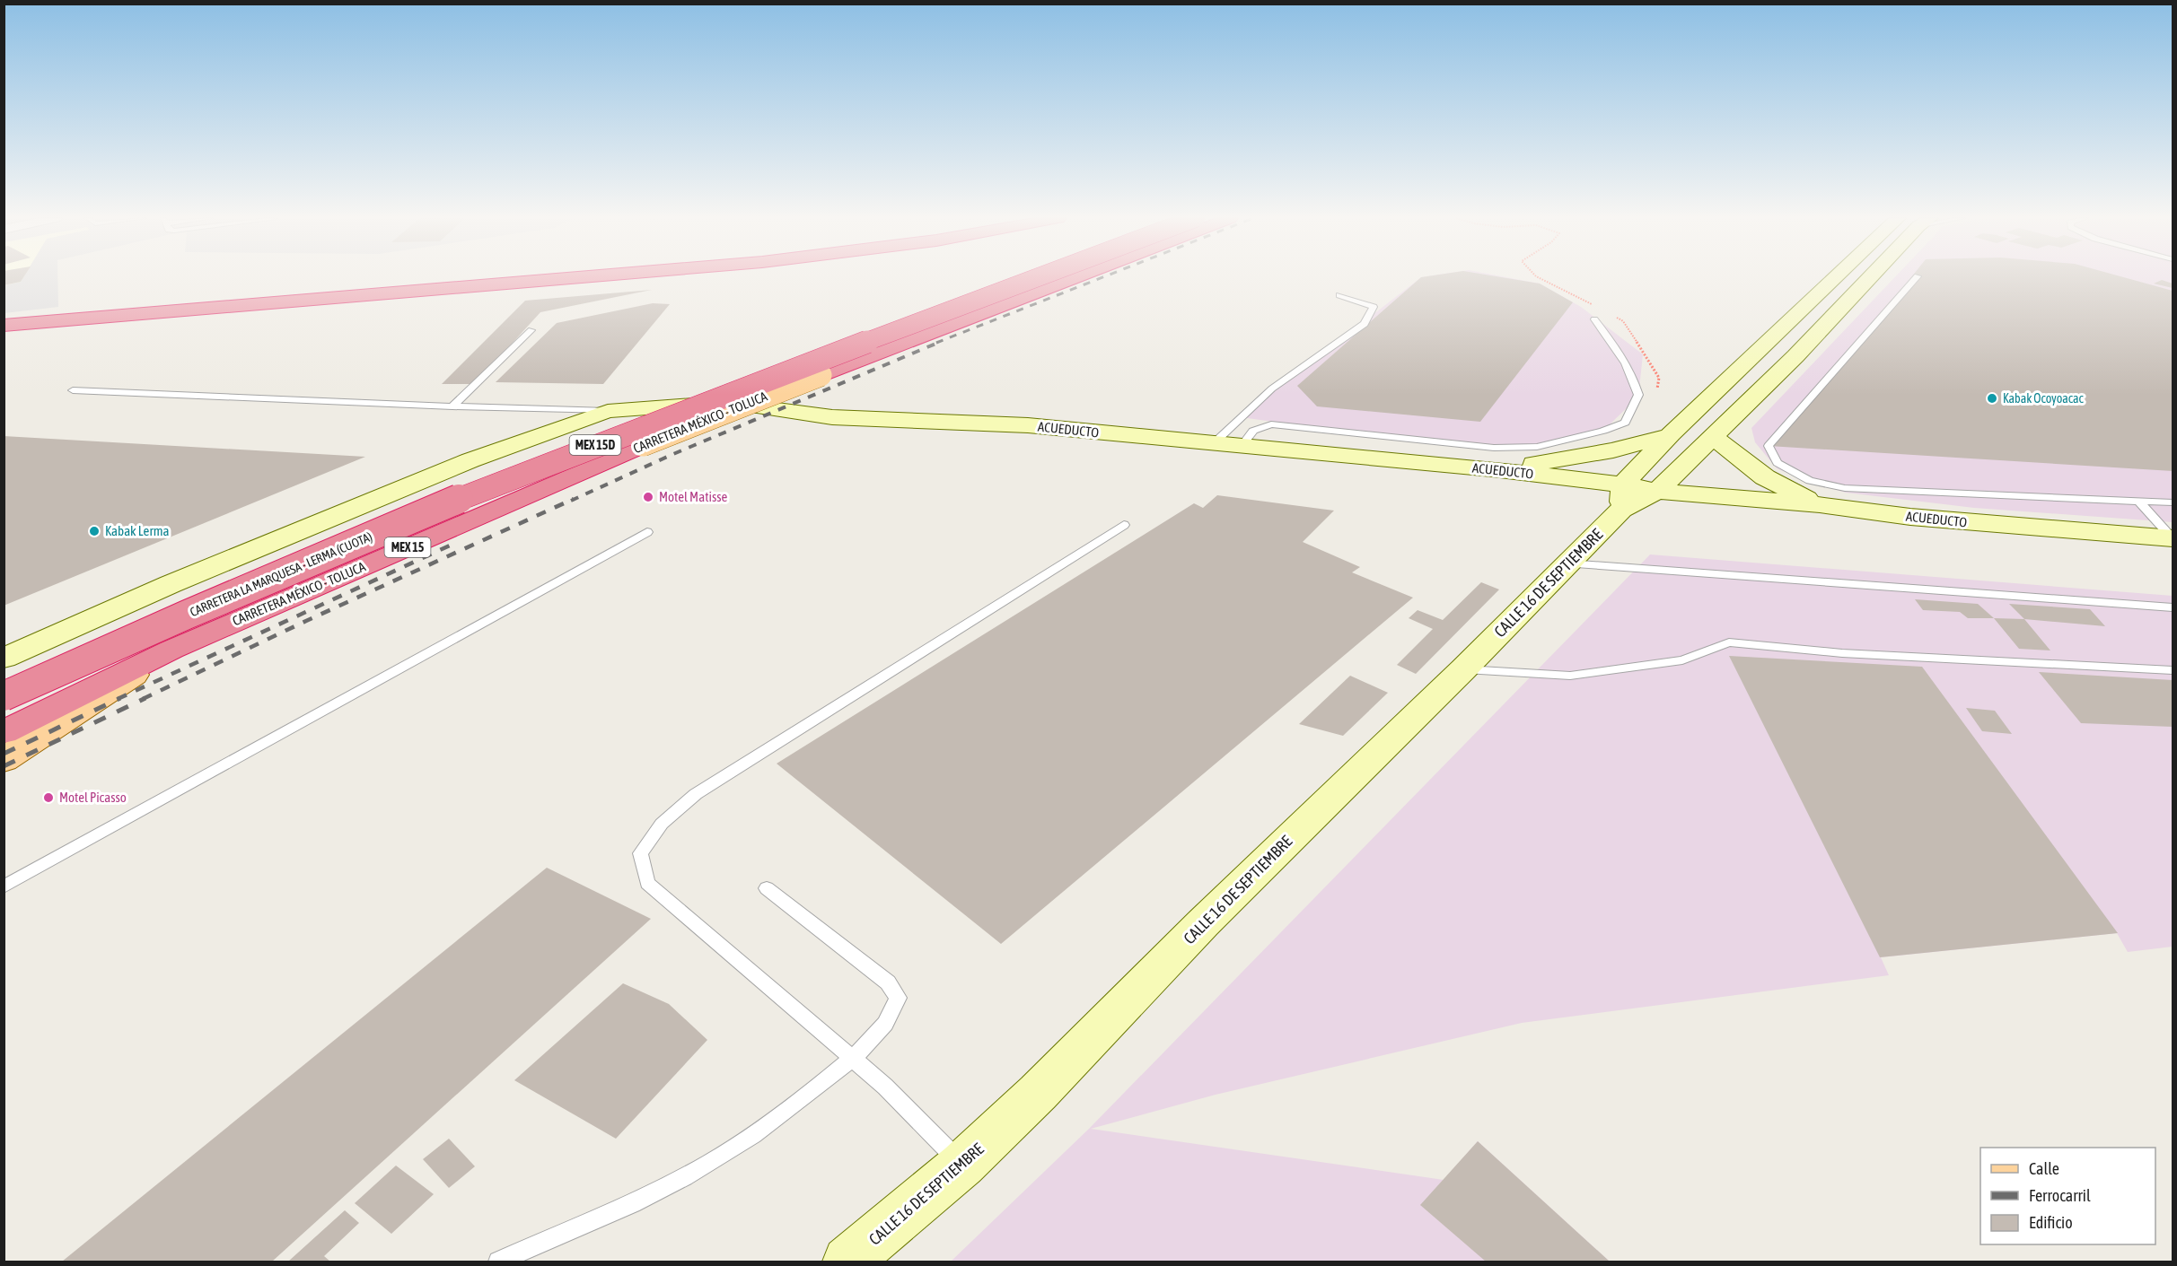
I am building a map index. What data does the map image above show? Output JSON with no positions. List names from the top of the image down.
{
  "streets": {
    "highway": [
      "CARRETERA MÉXICO - TOLUCA",
      "MEX 15D",
      "MEX 15",
      "CARRETERA LA MARQUESA - LERMA (CUOTA)"
    ],
    "main road": ["ACUEDUCTO", "CALLE 16 DE SEPTIEMBRE"]
  },
  "crossings": [
    ["ACUEDUCTO", "CALLE 16 DE SEPTIEMBRE"]
  ],
  "places": [
    "Kabak Ocoyoacac",
    "Motel Matisse",
    "Kabak Lerma",
    "Motel Picasso"
  ],
  "legend": ["Calle", "Ferrocarril", "Edificio"]
}
